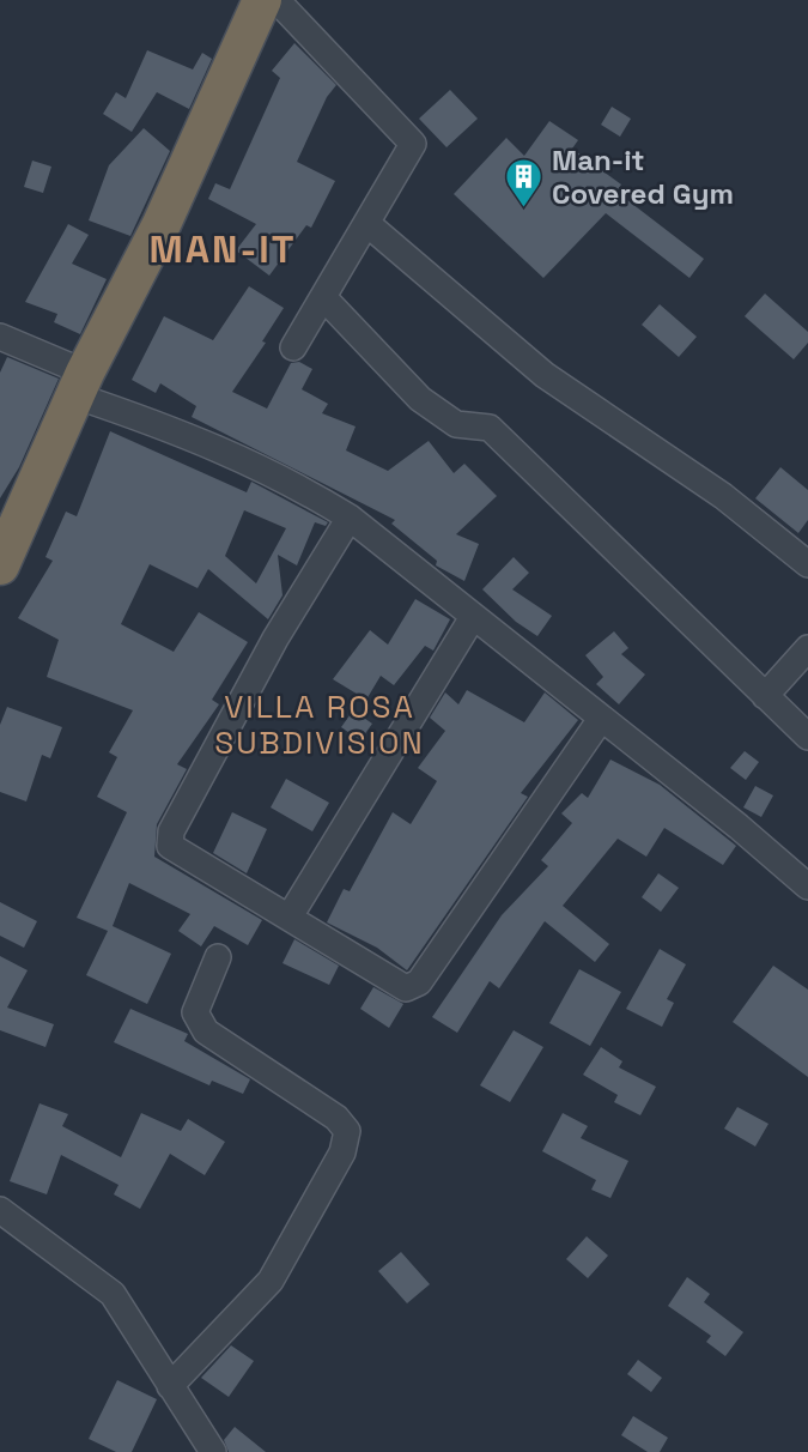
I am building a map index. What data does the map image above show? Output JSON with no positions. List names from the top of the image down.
{
  "districts": ["MAN-IT", "VILLA ROSA SUBDIVISION"],
  "places": {
    "building": ["Man-it Covered Gym"]
  }
}
